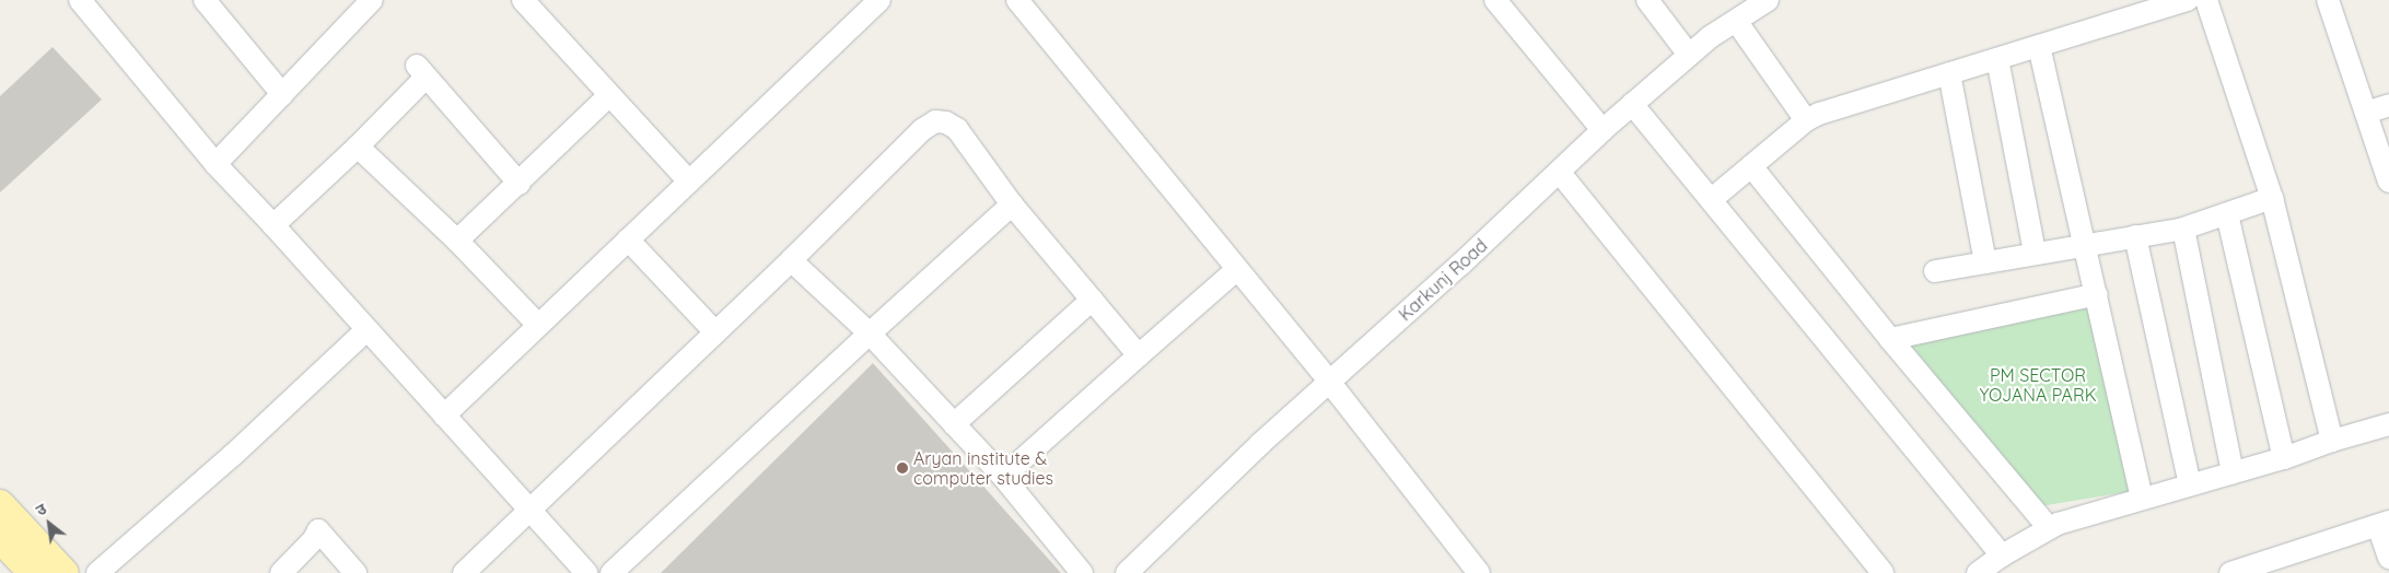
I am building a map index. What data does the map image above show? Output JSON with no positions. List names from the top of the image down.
{
  "streets": {
    "street": ["Karkunj Road"]
  },
  "parks": ["PM SECTOR YOJANA PARK"],
  "places": ["Aryan institute & computer studies"],
  "north": "top left"
}
